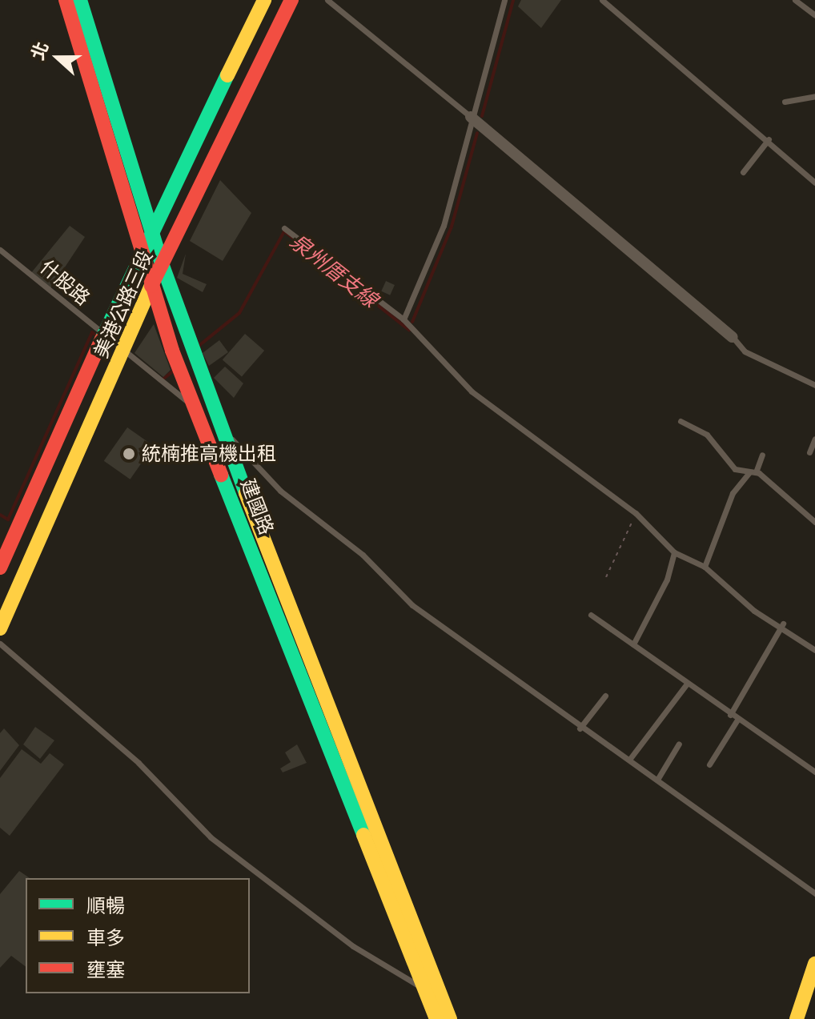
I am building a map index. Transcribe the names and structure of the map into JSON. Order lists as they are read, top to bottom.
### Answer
{
  "streets": {
    "main road": ["美港公路三段", "建國路"],
    "lane": ["什股路"]
  },
  "crossings": [
    ["什股路", "美港公路三段"],
    ["什股路", "建國路"],
    ["美港公路三段", "建國路"]
  ],
  "water": ["泉州厝支線"],
  "places": ["統楠推高機出租"],
  "legend": ["順暢", "車多", "壅塞"],
  "north": "left"
}
